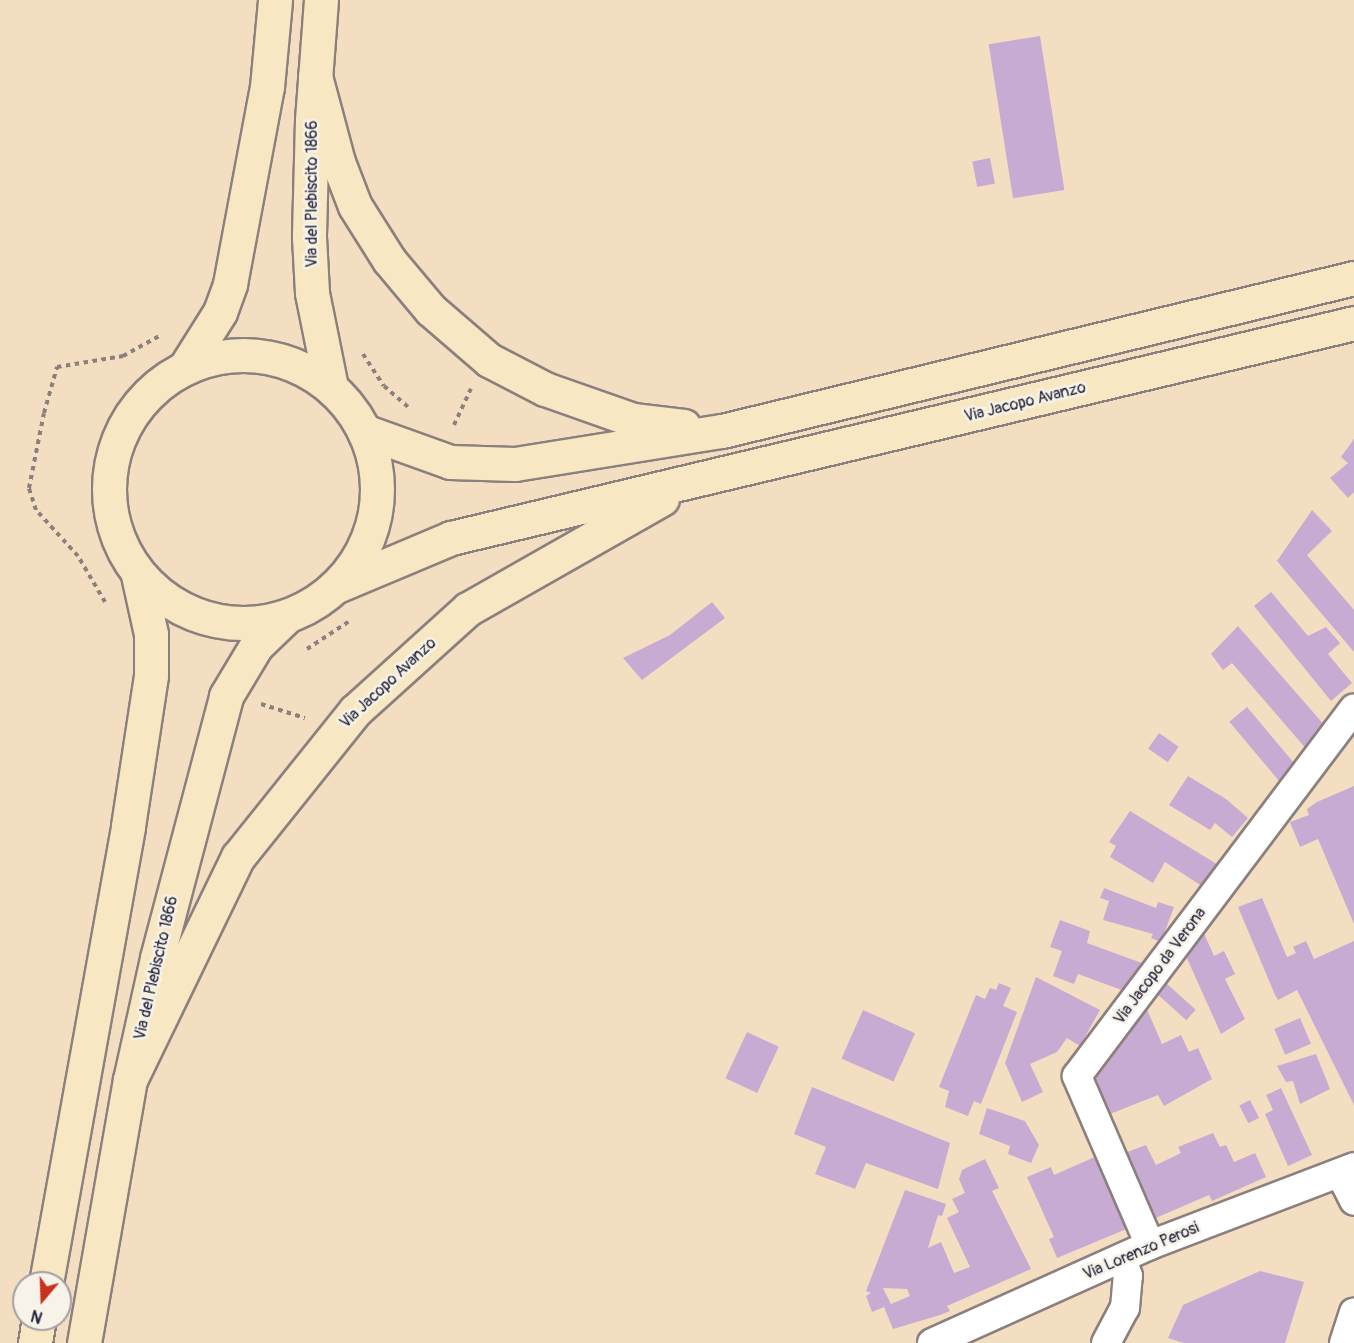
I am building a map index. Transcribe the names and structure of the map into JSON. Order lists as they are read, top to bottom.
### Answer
{
  "streets": {
    "main road": ["Via del Plebiscito 1866", "Via Jacopo Avanzo"],
    "street": ["Via Jacopo da Verona", "Via Lorenzo Perosi"]
  },
  "crossings": [
    ["Via del Plebiscito 1866", "Via Jacopo Avanzo"],
    ["Via Jacopo da Verona", "Via Lorenzo Perosi"]
  ],
  "north": "bottom"
}
